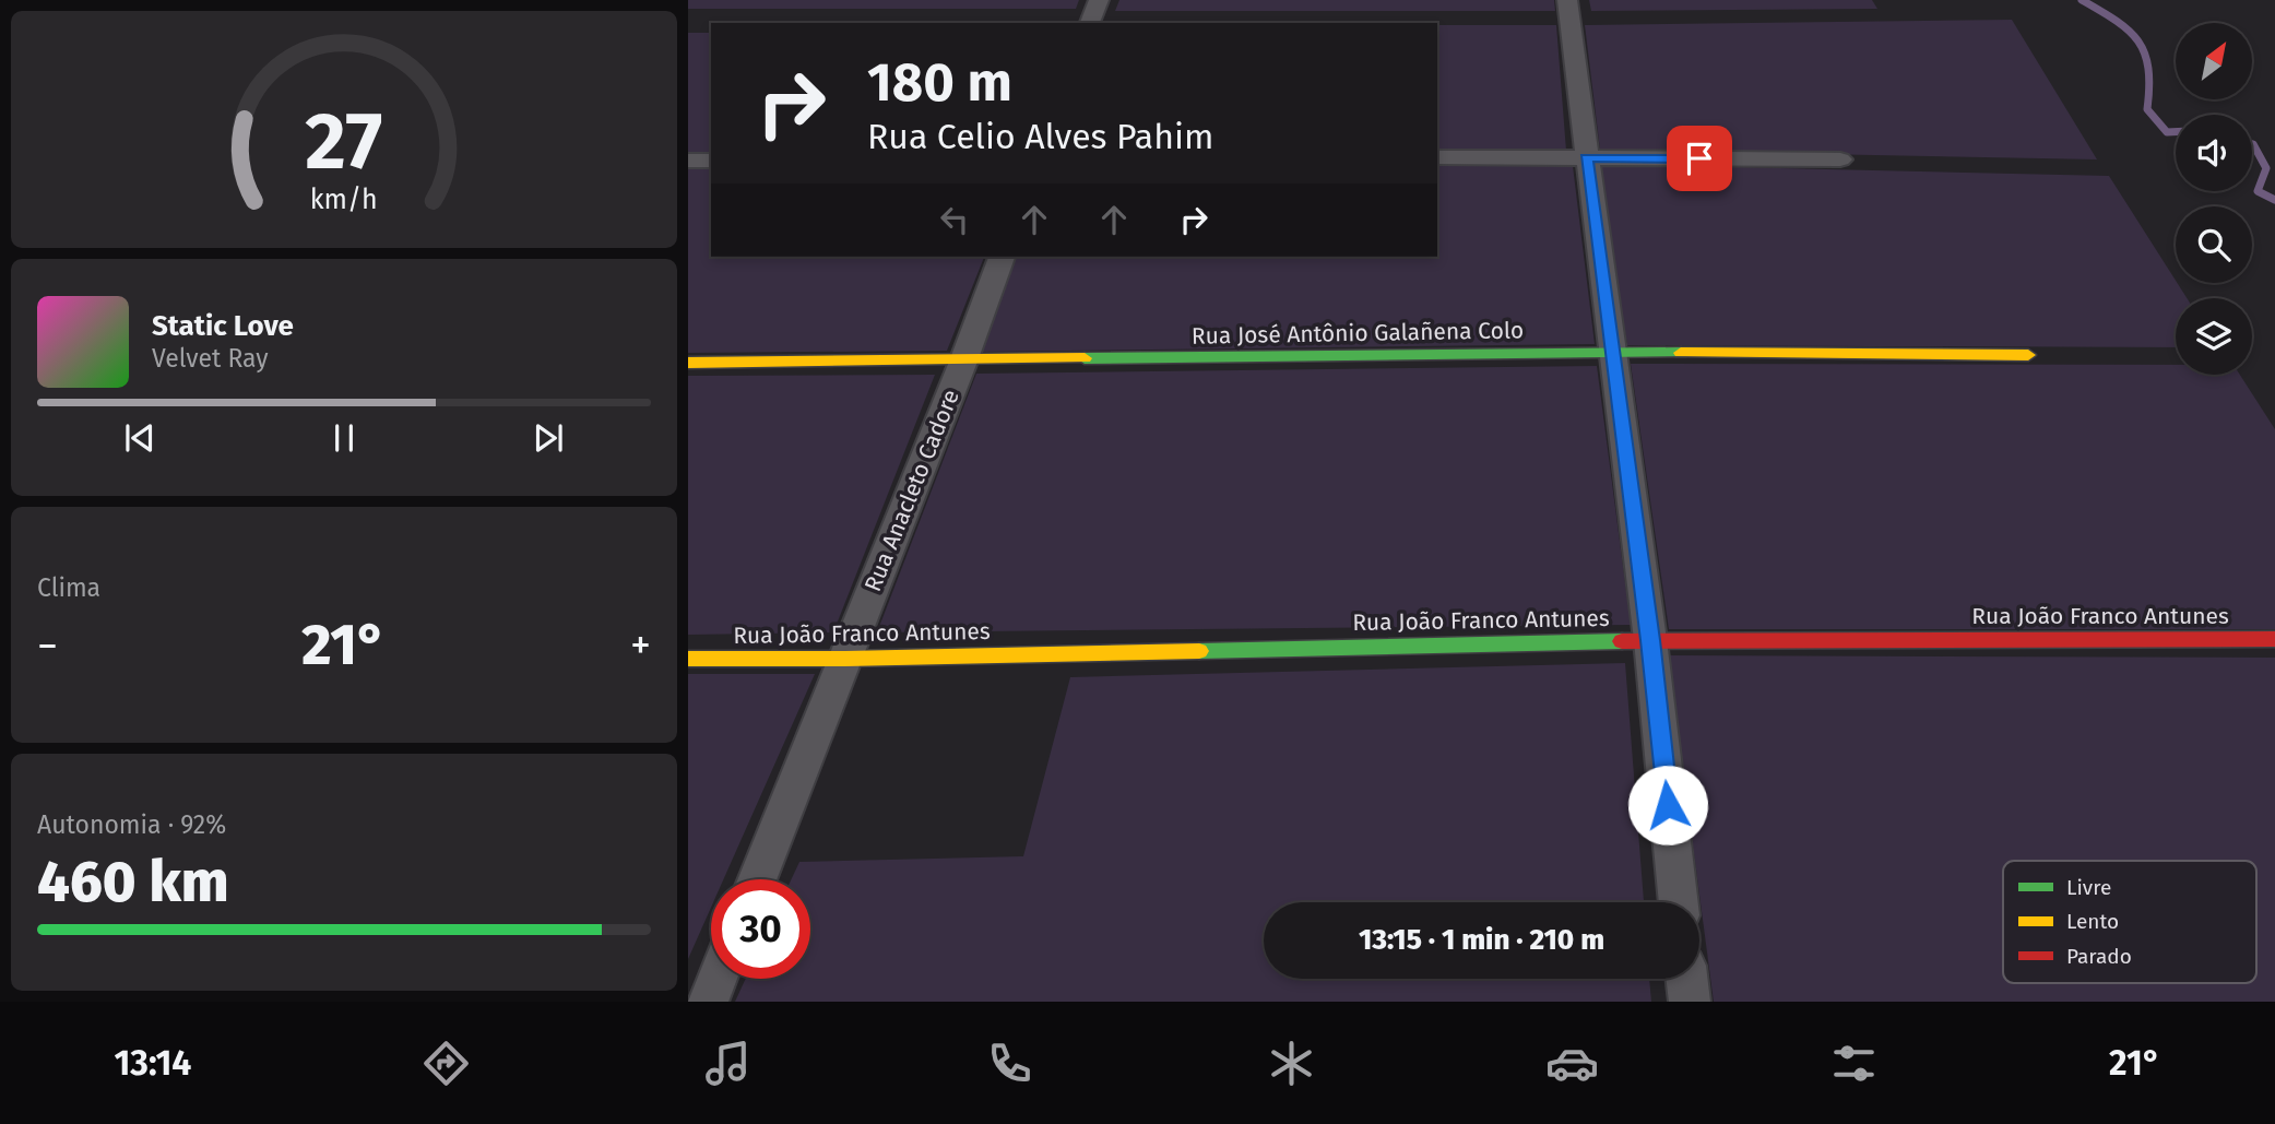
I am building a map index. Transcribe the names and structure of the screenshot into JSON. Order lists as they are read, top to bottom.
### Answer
{
  "streets": {
    "street": ["Rua José Antônio Galañena Colo", "Rua Anacleto Cadore", "Rua João Franco Antunes"]
  },
  "crossings": [
    ["Rua José Antônio Galañena Colo", "Rua Anacleto Cadore"],
    ["Rua Anacleto Cadore", "Rua João Franco Antunes"]
  ],
  "legend": ["Livre", "Lento", "Parado"],
  "north": "top right",
  "page": {
    "turn": ["180 m", "Rua Celio Alves Pahim"],
    "song": ["Static Love", "Velvet Ray"],
    "tile": [
      "Clima",
      ["Autonomia · 92%", "460 km"]
    ],
    "heat": ["−", "21°", "+"],
    "limit": "30",
    "trip": "13:15 · 1 min · 210 m",
    "tabs": ["13:14", "21°"],
    "gauge": ["27", "km/h"]
  }
}
